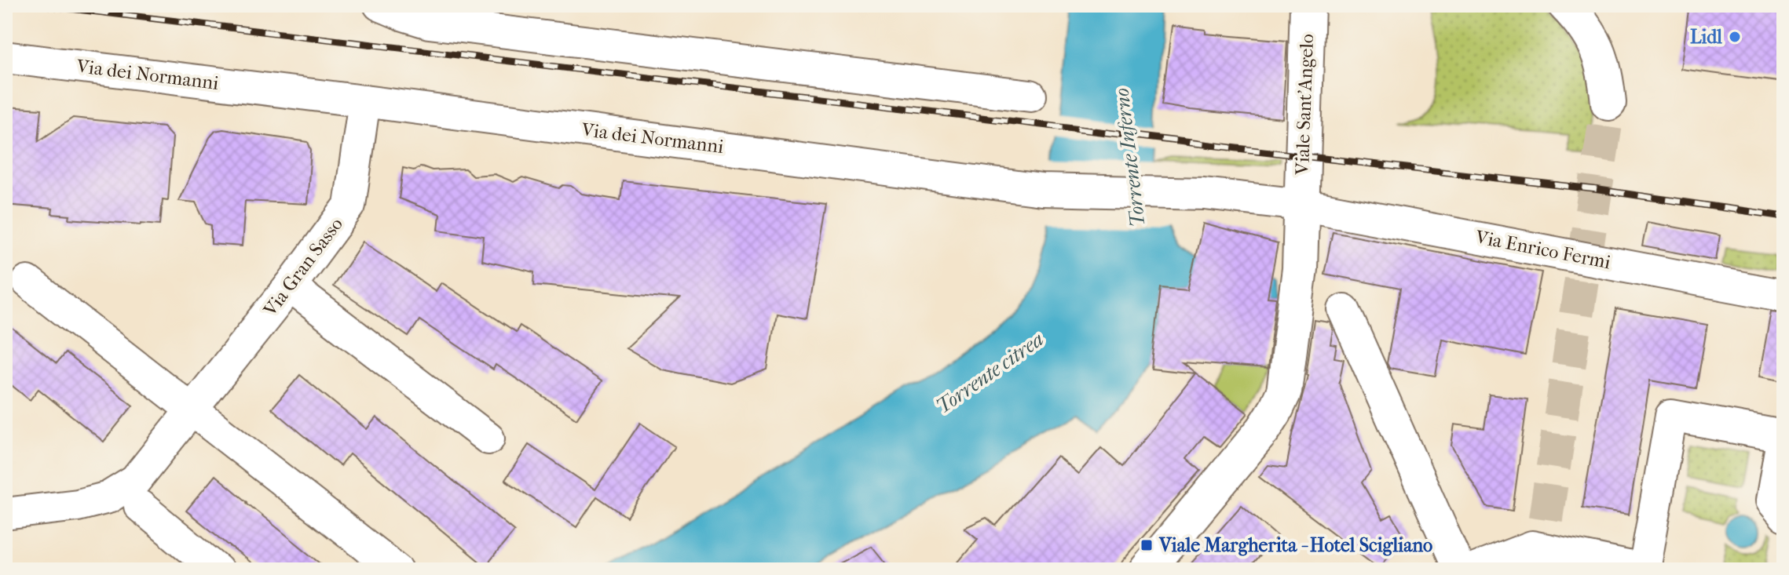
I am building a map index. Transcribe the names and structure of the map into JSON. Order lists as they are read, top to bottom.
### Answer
{
  "streets": {
    "main road": ["Viale Sant'Angelo"],
    "street": ["Via dei Normanni", "Via Enrico Fermi", "Via Gran Sasso"]
  },
  "crossings": [
    ["Via dei Normanni", "Viale Sant'Angelo"],
    ["Via dei Normanni", "Via Enrico Fermi"],
    ["Via dei Normanni", "Via Gran Sasso"],
    ["Viale Sant'Angelo", "Via Enrico Fermi"]
  ],
  "water": ["Torrente Inferno", "Torrente citrea"],
  "places": {
    "other": ["Lidl"],
    "transit": ["Viale Margherita - Hotel Scigliano"]
  }
}
